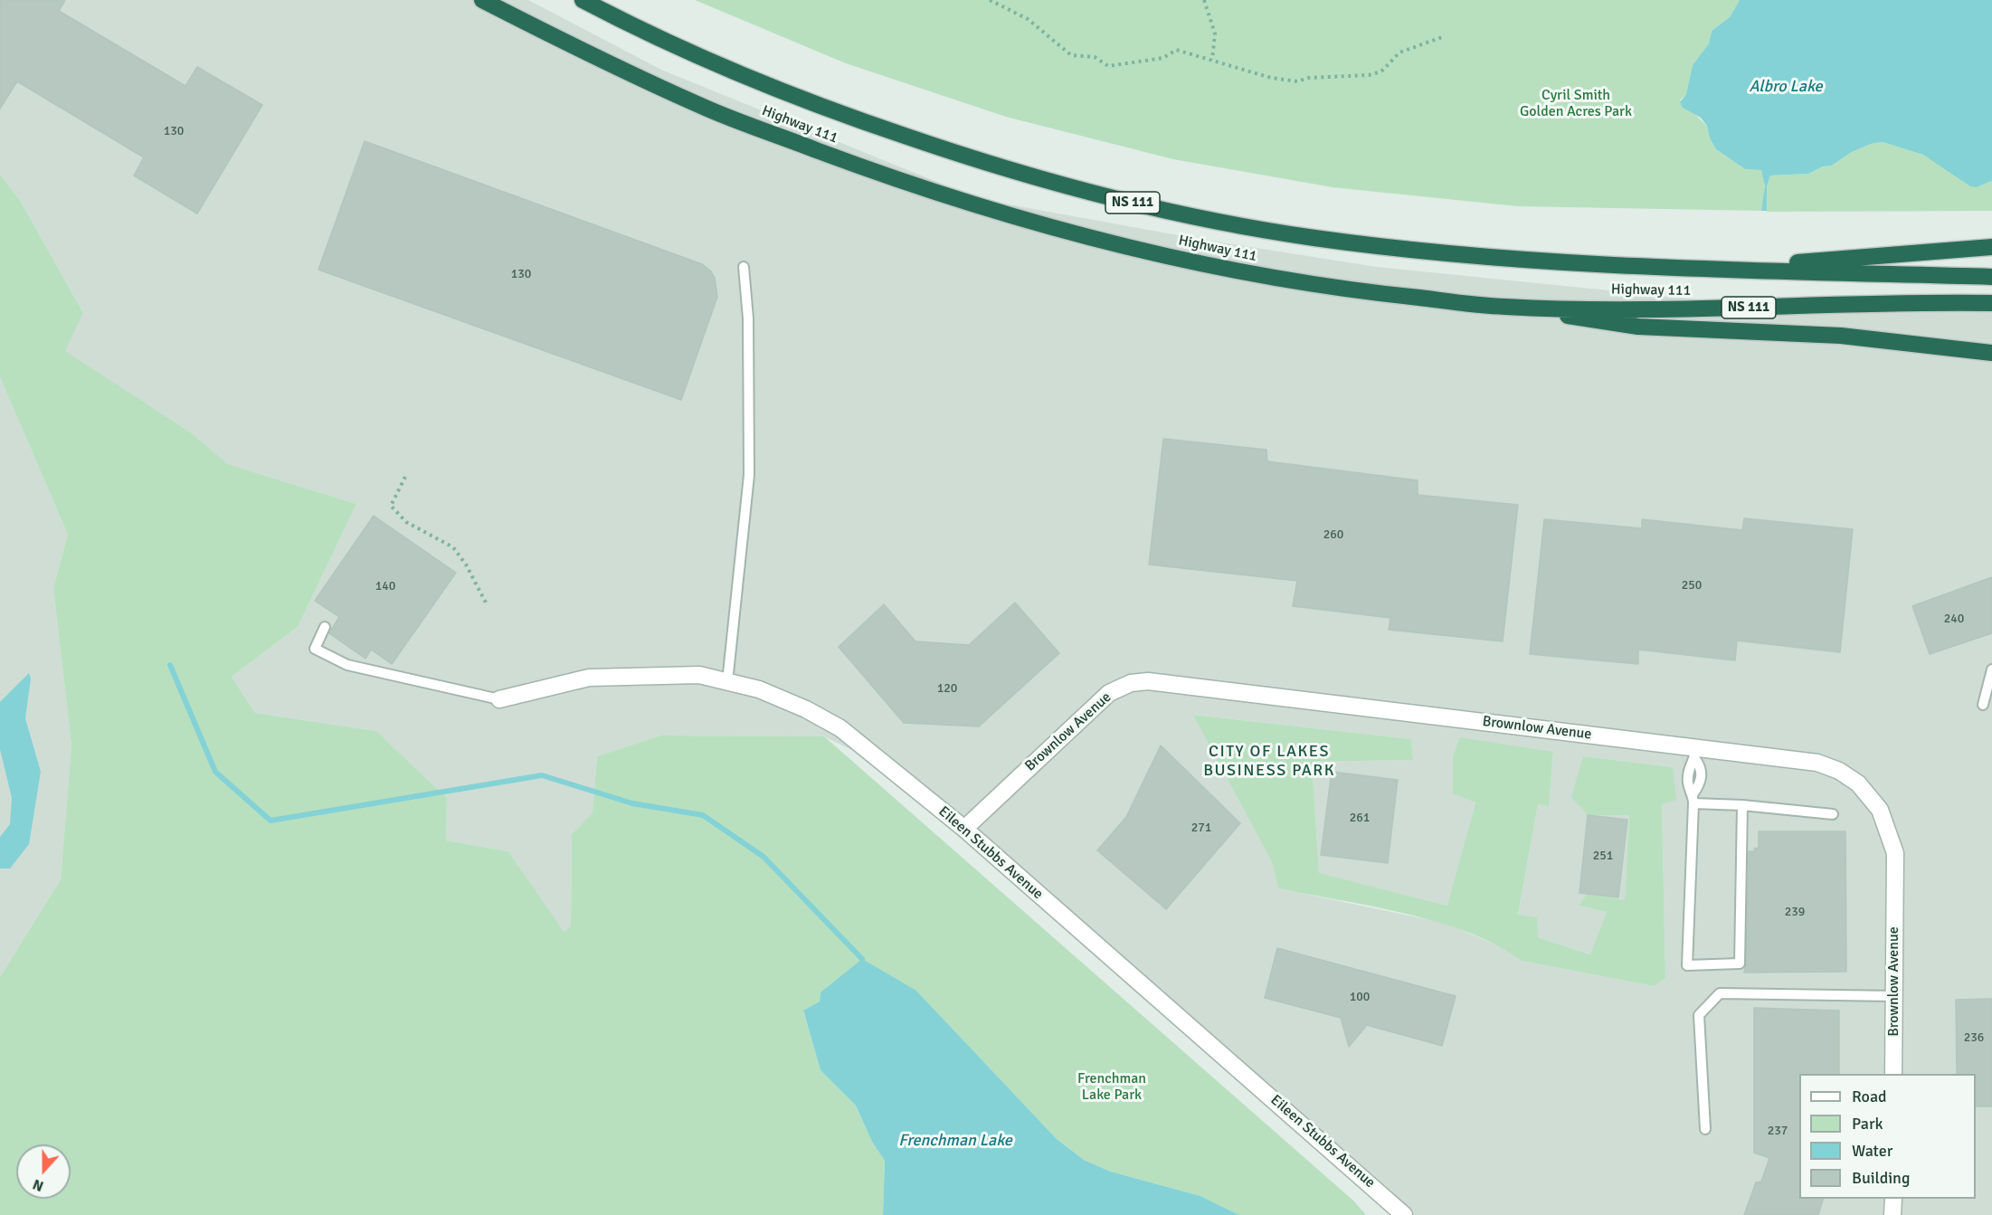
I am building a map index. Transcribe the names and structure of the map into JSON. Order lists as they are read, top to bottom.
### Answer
{
  "streets": {
    "highway": ["Highway 111", "NS 111"],
    "street": ["Brownlow Avenue", "Eileen Stubbs Avenue"]
  },
  "crossings": [
    ["Brownlow Avenue", "Eileen Stubbs Avenue"]
  ],
  "districts": ["CITY OF LAKES BUSINESS PARK"],
  "water": ["Albro Lake", "Frenchman Lake"],
  "parks": ["Cyril Smith Golden Acres Park", "Frenchman Lake Park"],
  "house_numbers": [
    "130",
    "130",
    "260",
    "250",
    "140",
    "240",
    "120",
    "261",
    "271",
    "251",
    "239",
    "100",
    "236",
    "237"
  ],
  "legend": [
    "Road",
    "Park",
    "Water",
    "Building"
  ],
  "north": "bottom"
}
